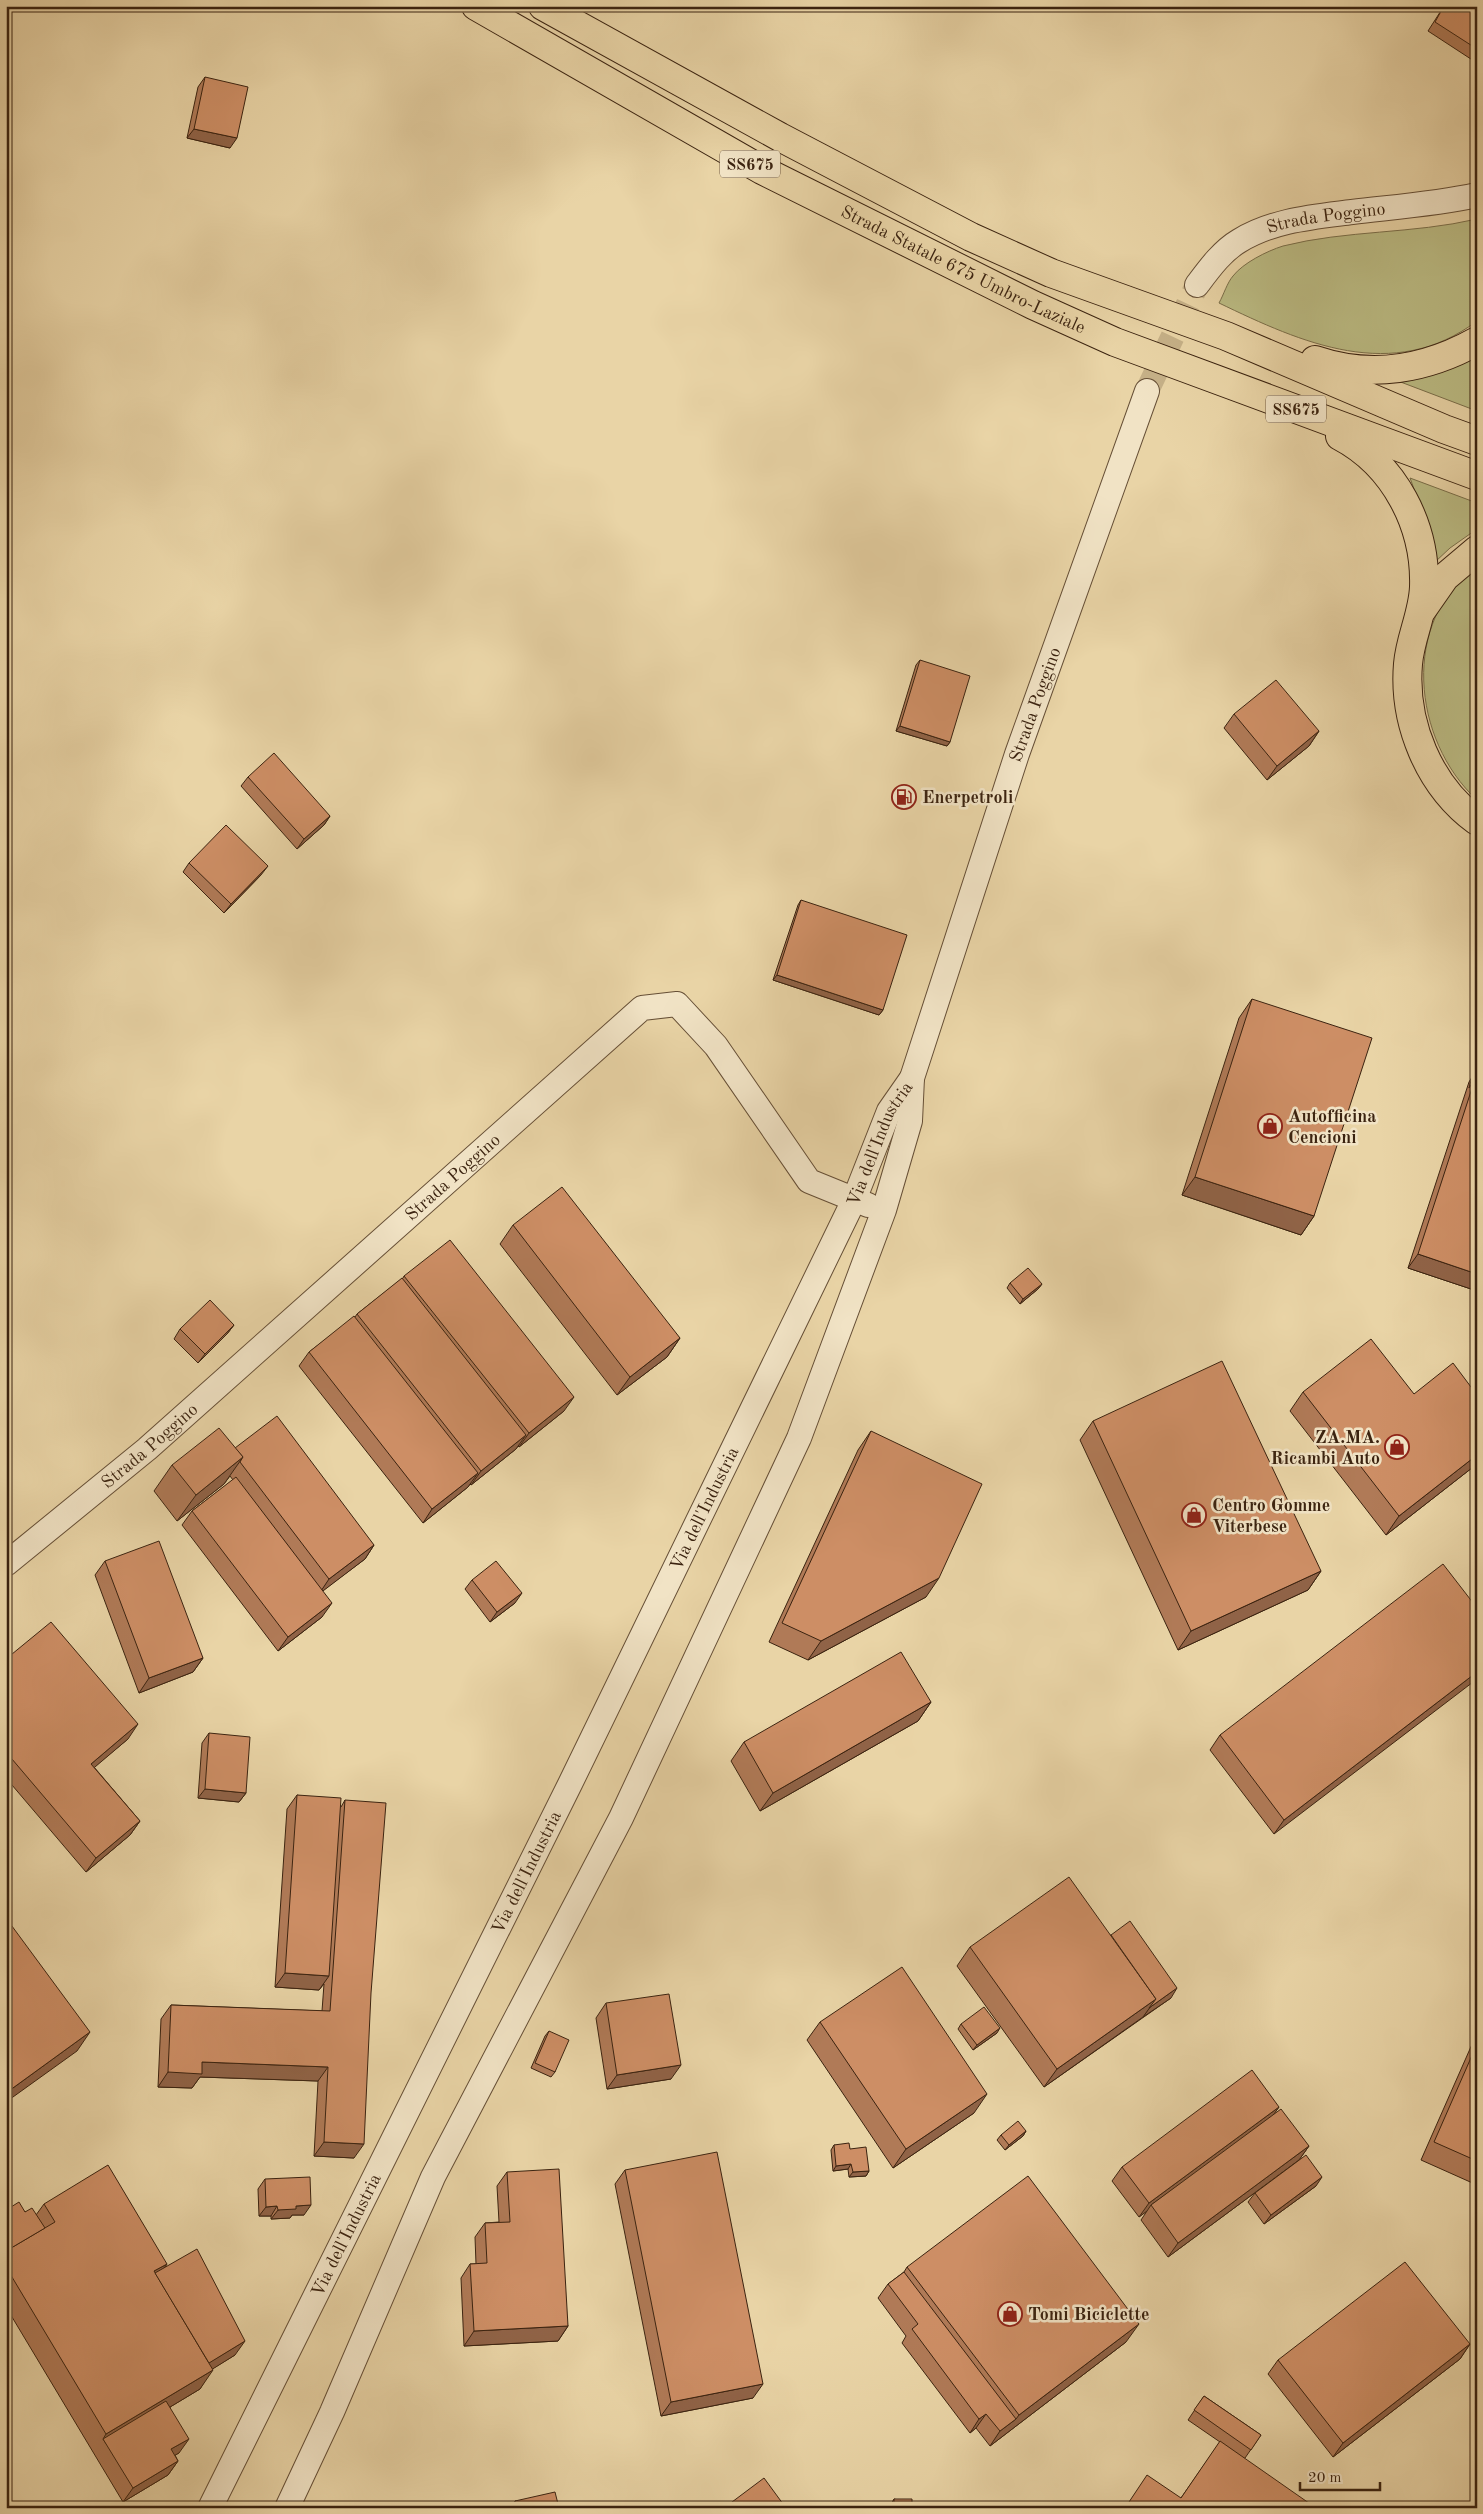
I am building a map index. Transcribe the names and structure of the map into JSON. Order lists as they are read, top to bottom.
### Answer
{
  "streets": {
    "highway": ["SS675", "Strada Statale 675 Umbro-Laziale"],
    "street": ["Strada Poggino", "Via dell'Industria"]
  },
  "crossings": [
    ["Strada Poggino", "Via dell'Industria"]
  ],
  "places": {
    "fuel station": ["Enerpetroli"],
    "shop": [
      "Autofficina Cencioni",
      "ZA.MA. Ricambi Auto",
      "Centro Gomme Viterbese",
      "Tomi Biciclette"
    ]
  },
  "scale_bar": "20 m"
}
